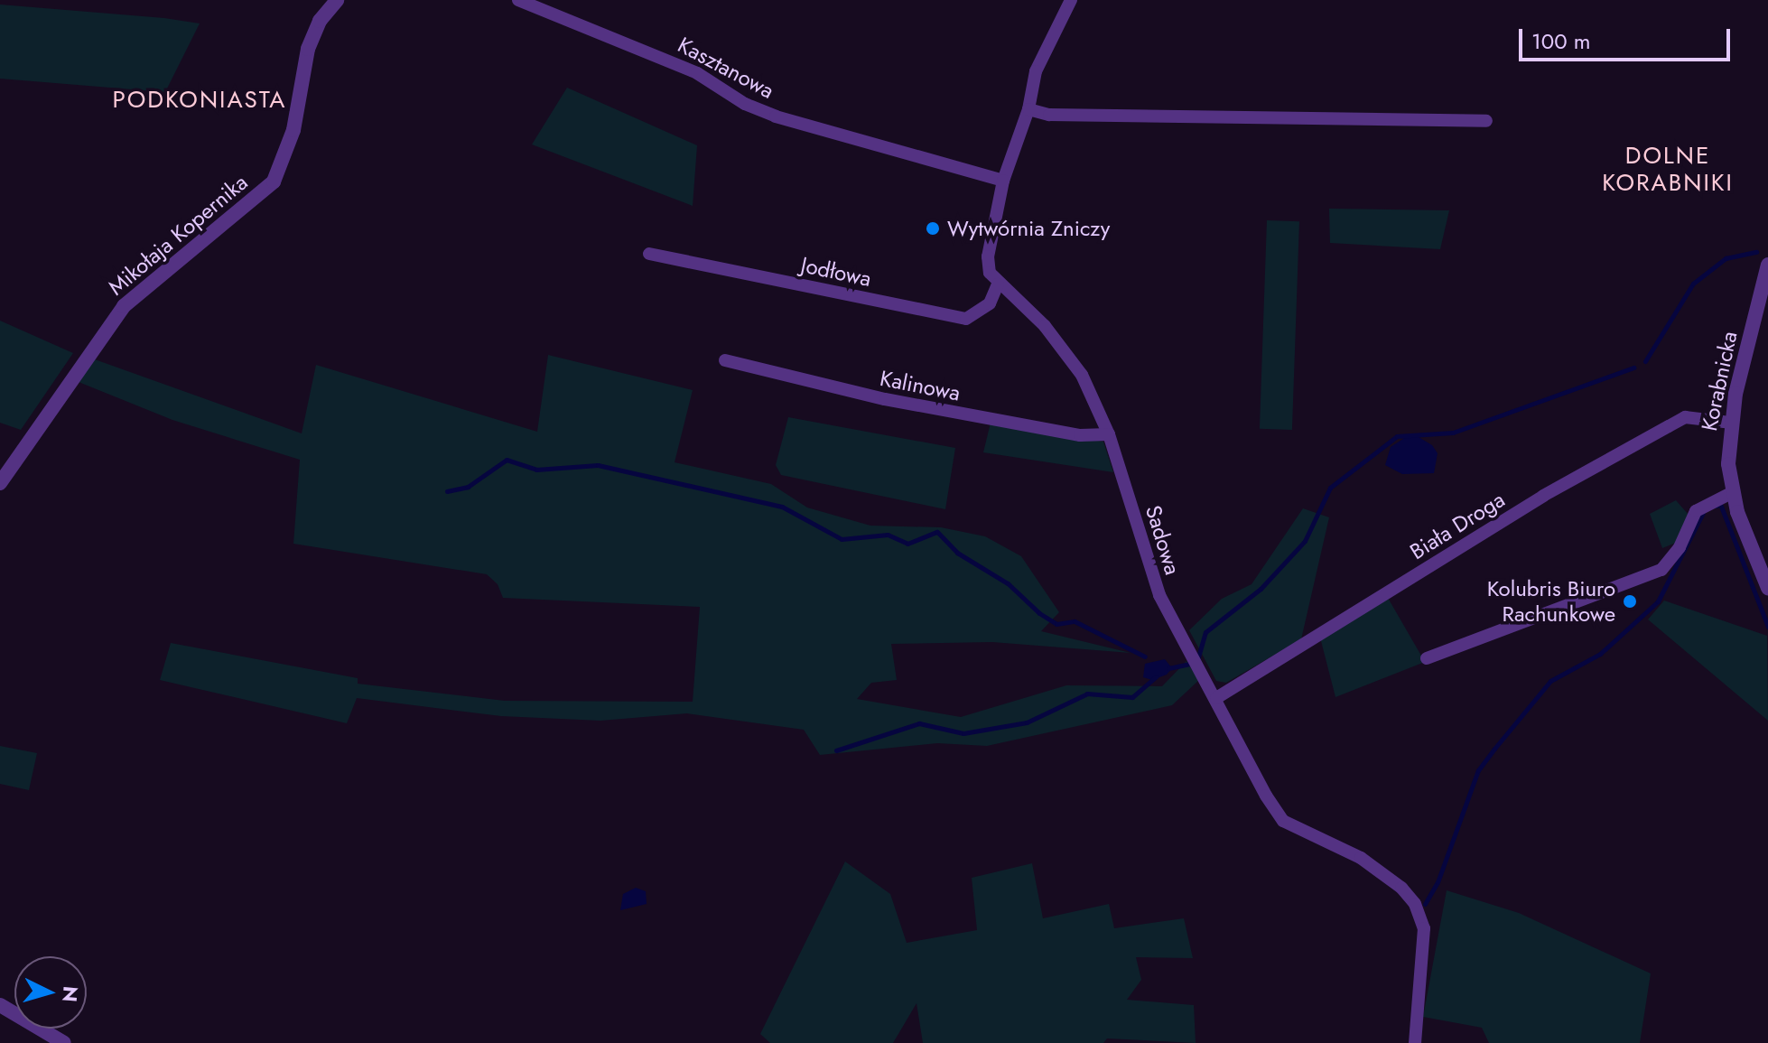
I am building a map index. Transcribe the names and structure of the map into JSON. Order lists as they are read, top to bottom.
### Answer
{
  "streets": {
    "street": [
      "Kasztanowa",
      "Mikołaja Kopernika",
      "Jodłowa",
      "Korabnicka",
      "Kalinowa",
      "Biała Droga",
      "Sadowa"
    ]
  },
  "crossings": [
    ["Jodłowa", "Sadowa"],
    ["Korabnicka", "Biała Droga"],
    ["Kalinowa", "Sadowa"],
    ["Biała Droga", "Sadowa"]
  ],
  "districts": ["PODKONIASTA", "DOLNE KORABNIKI"],
  "places": ["Wytwórnia Zniczy", "Kolubris Biuro Rachunkowe"],
  "scale_bar": "100 m",
  "north": "right"
}
